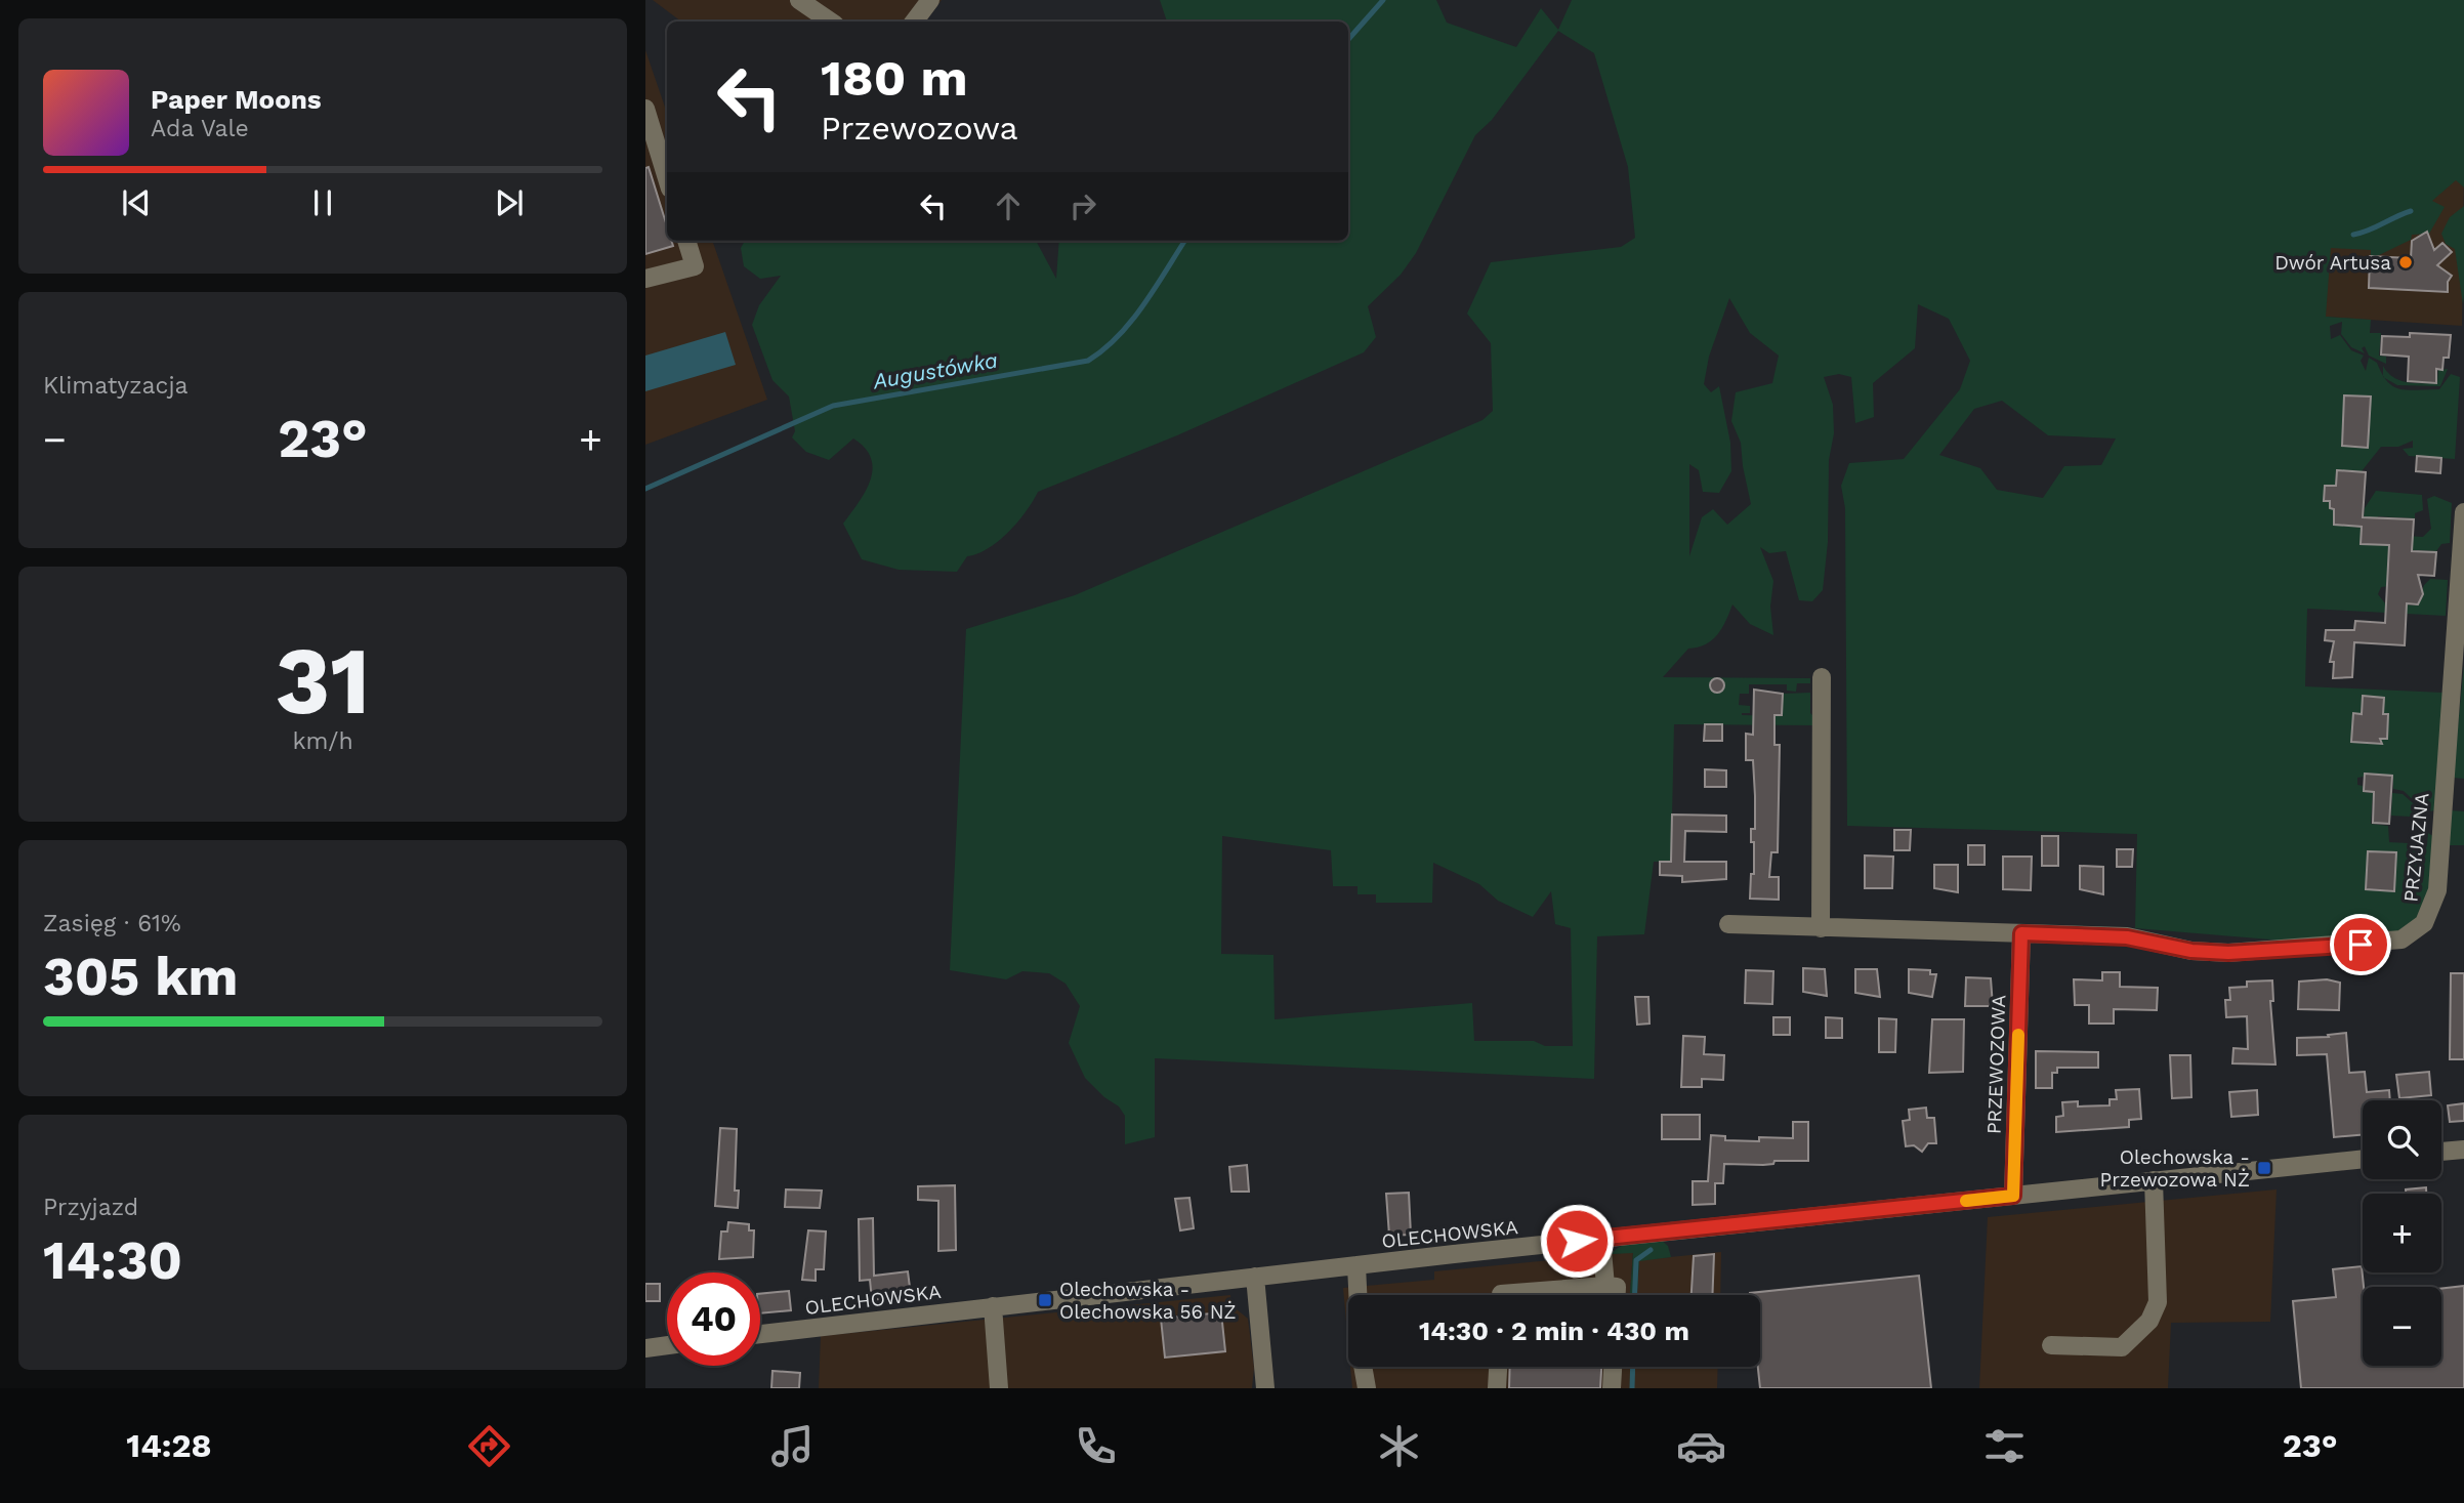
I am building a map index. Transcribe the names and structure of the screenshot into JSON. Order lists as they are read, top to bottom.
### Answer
{
  "streets": {
    "street": ["PRZYJAZNA", "PRZEWOZOWA", "OLECHOWSKA"]
  },
  "crossings": [
    ["PRZYJAZNA", "PRZEWOZOWA"],
    ["PRZEWOZOWA", "OLECHOWSKA"]
  ],
  "water": ["Augustówka"],
  "places": {
    "other": ["Dwór Artusa"],
    "transit": ["Olechowska - Przewozowa NŻ", "Olechowska - Olechowska 56 NŻ"]
  },
  "page": {
    "turn": ["180 m", "Przewozowa"],
    "song": ["Paper Moons", "Ada Vale"],
    "tile": [
      "Klimatyzacja",
      ["31", "km/h"],
      ["Zasięg · 61%", "305 km"],
      ["Przyjazd", "14:30"]
    ],
    "heat": ["−", "23°", "+"],
    "map_buttons": ["+", "−"],
    "limit": "40",
    "trip": "14:30 · 2 min · 430 m",
    "tabs": ["14:28", "23°"]
  }
}
